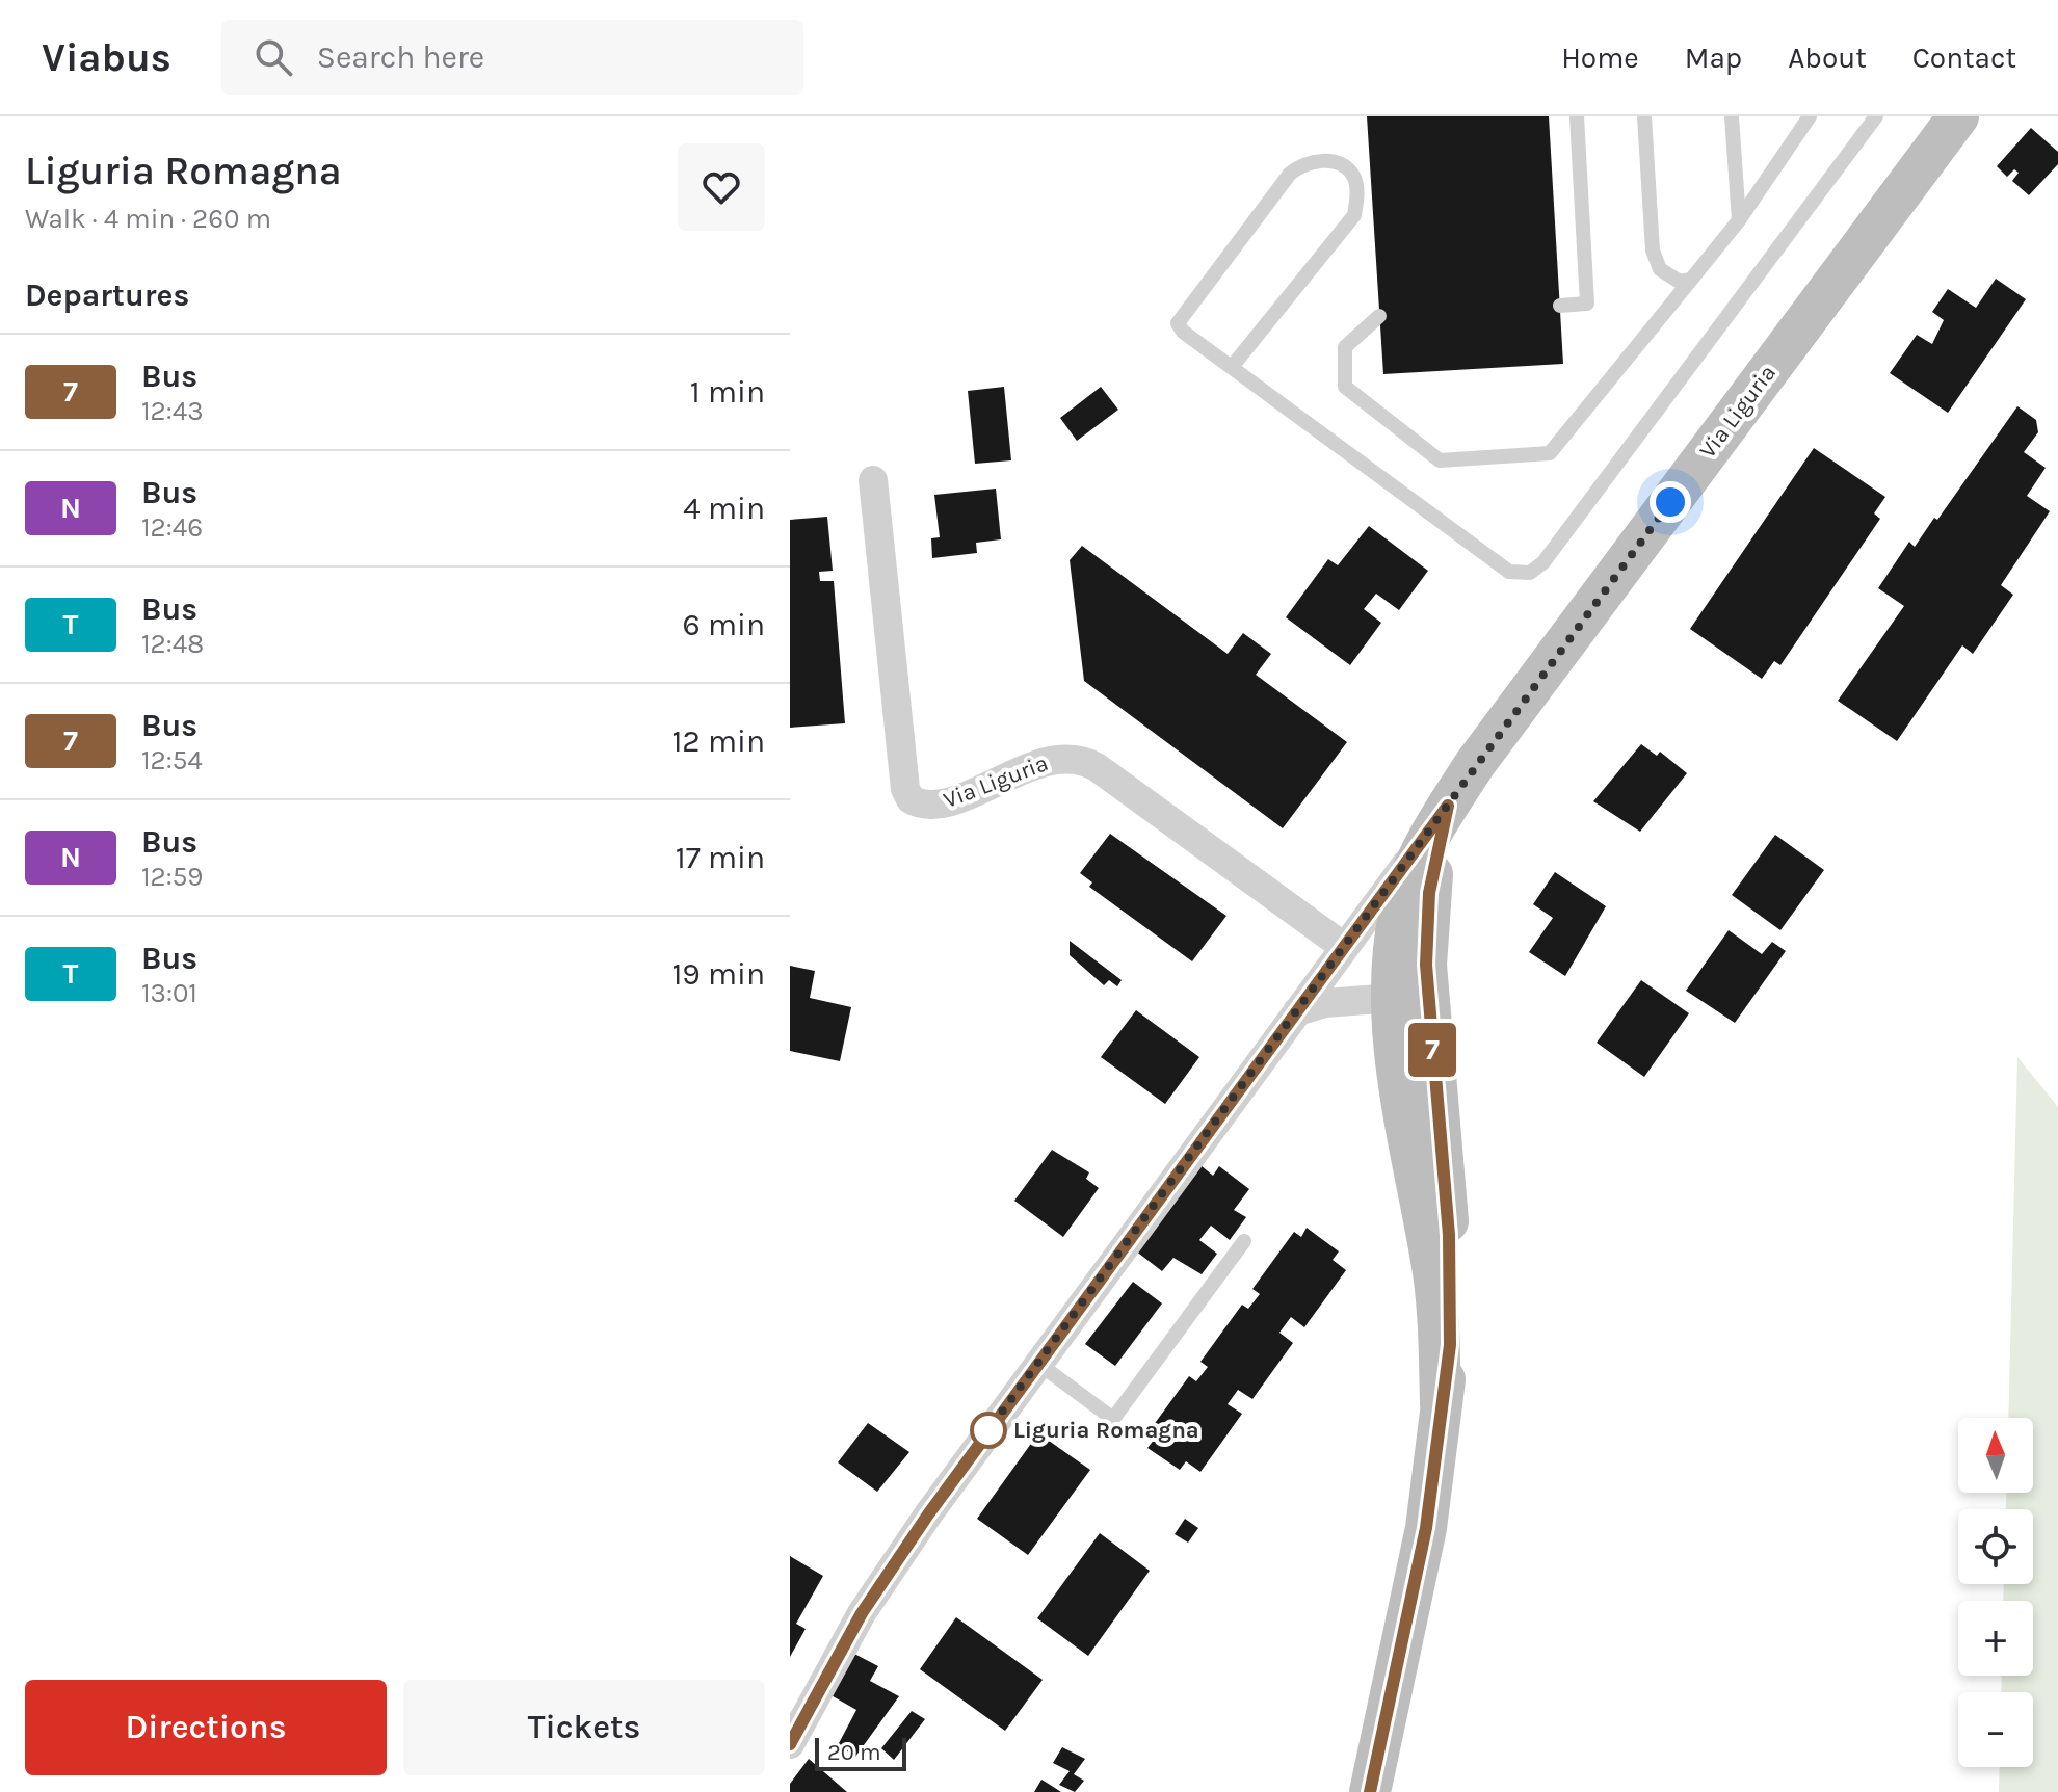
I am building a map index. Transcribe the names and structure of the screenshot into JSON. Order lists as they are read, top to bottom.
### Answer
{
  "streets": {
    "main road": ["Via Liguria"]
  },
  "places": ["Liguria Romagna"],
  "lines": ["bus line 7"],
  "scale_bar": "20 m",
  "north": "top",
  "page": {
    "header": "Viabus",
    "search": "Search here",
    "nav": [
      "Home",
      "Map",
      "About",
      "Contact"
    ],
    "heading": [
      ["Liguria Romagna", "Walk · 4 min · 260 m"],
      "Departures"
    ],
    "on_map": "7",
    "list": [
      {
        "mark": "7",
        "name": "Bus",
        "note": "12:43",
        "value": "1 min"
      },
      {
        "mark": "N",
        "name": "Bus",
        "note": "12:46",
        "value": "4 min"
      },
      {
        "mark": "T",
        "name": "Bus",
        "note": "12:48",
        "value": "6 min"
      },
      {
        "mark": "7",
        "name": "Bus",
        "note": "12:54",
        "value": "12 min"
      },
      {
        "mark": "N",
        "name": "Bus",
        "note": "12:59",
        "value": "17 min"
      },
      {
        "mark": "T",
        "name": "Bus",
        "note": "13:01",
        "value": "19 min"
      }
    ],
    "map_buttons": ["+", "−"],
    "buttons": ["Directions", "Tickets"],
    "scale": "20 m"
  }
}
